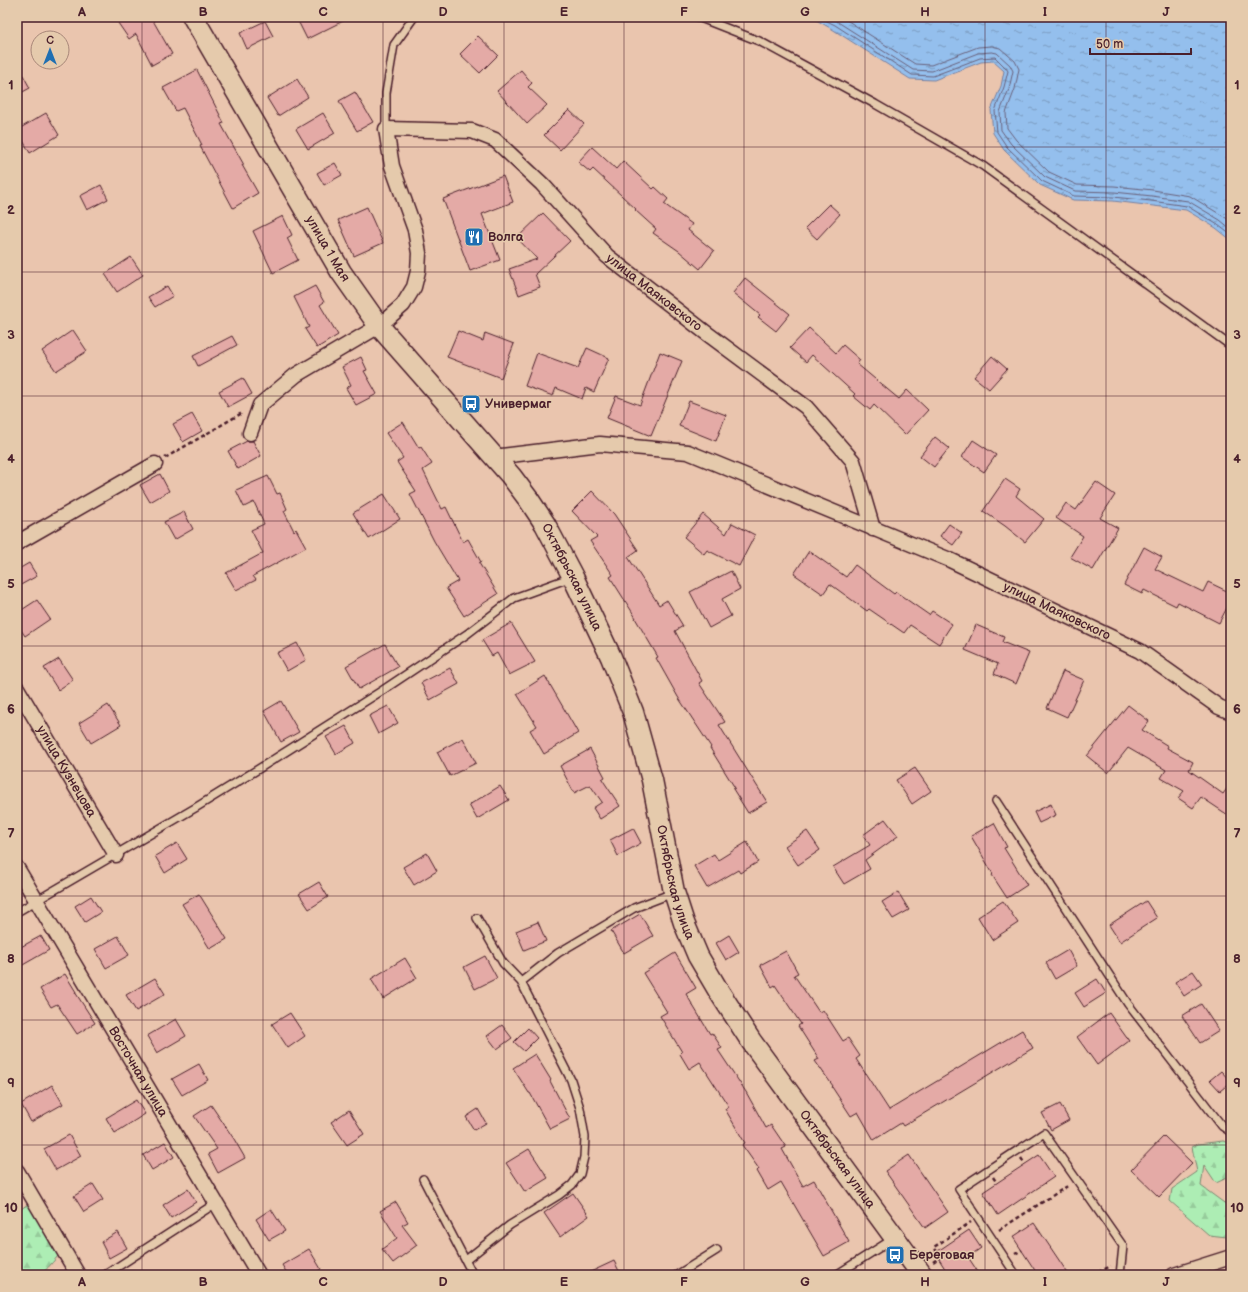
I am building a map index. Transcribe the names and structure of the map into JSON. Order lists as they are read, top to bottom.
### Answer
{
  "streets": {
    "street": [
      "улица 1 Мая",
      "улица Маяковского",
      "Октябрьская улица",
      "улица Кузнецова",
      "Восточная улица"
    ]
  },
  "crossings": [
    ["улица 1 Мая", "улица Маяковского"],
    ["улица 1 Мая", "Октябрьская улица"],
    ["улица Маяковского", "Октябрьская улица"]
  ],
  "places": {
    "restaurant": ["Волга"],
    "bus stop": ["Универмаг", "Береговая"]
  },
  "scale_bar": "50 m",
  "north": "top",
  "grid": {
    "columns": [
      "A",
      "B",
      "C",
      "D",
      "E",
      "F",
      "G",
      "H",
      "I",
      "J"
    ],
    "rows": [
      "1",
      "2",
      "3",
      "4",
      "5",
      "6",
      "7",
      "8",
      "9",
      "10"
    ]
  }
}
